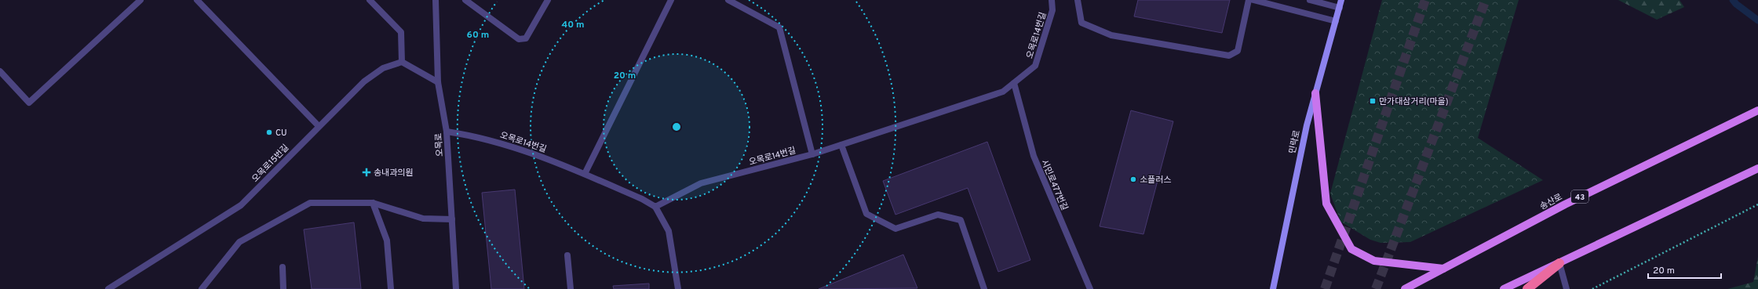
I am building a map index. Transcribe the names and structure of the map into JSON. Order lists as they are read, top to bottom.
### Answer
{
  "streets": {
    "main road": ["민락로", "43", "송산로"],
    "street": [
      "오목로14번길",
      "오목로",
      "오목로15번길",
      "시민로477번길"
    ]
  },
  "crossings": [
    ["오목로14번길", "오목로"],
    ["오목로14번길", "시민로477번길"]
  ],
  "places": {
    "transit": ["만가대삼거리(마을)"],
    "other": ["CU", "소플러스"],
    "health": ["송내과의원"]
  },
  "scale_bar": "20 m",
  "rings": ["40 m", "60 m", "20 m"]
}
